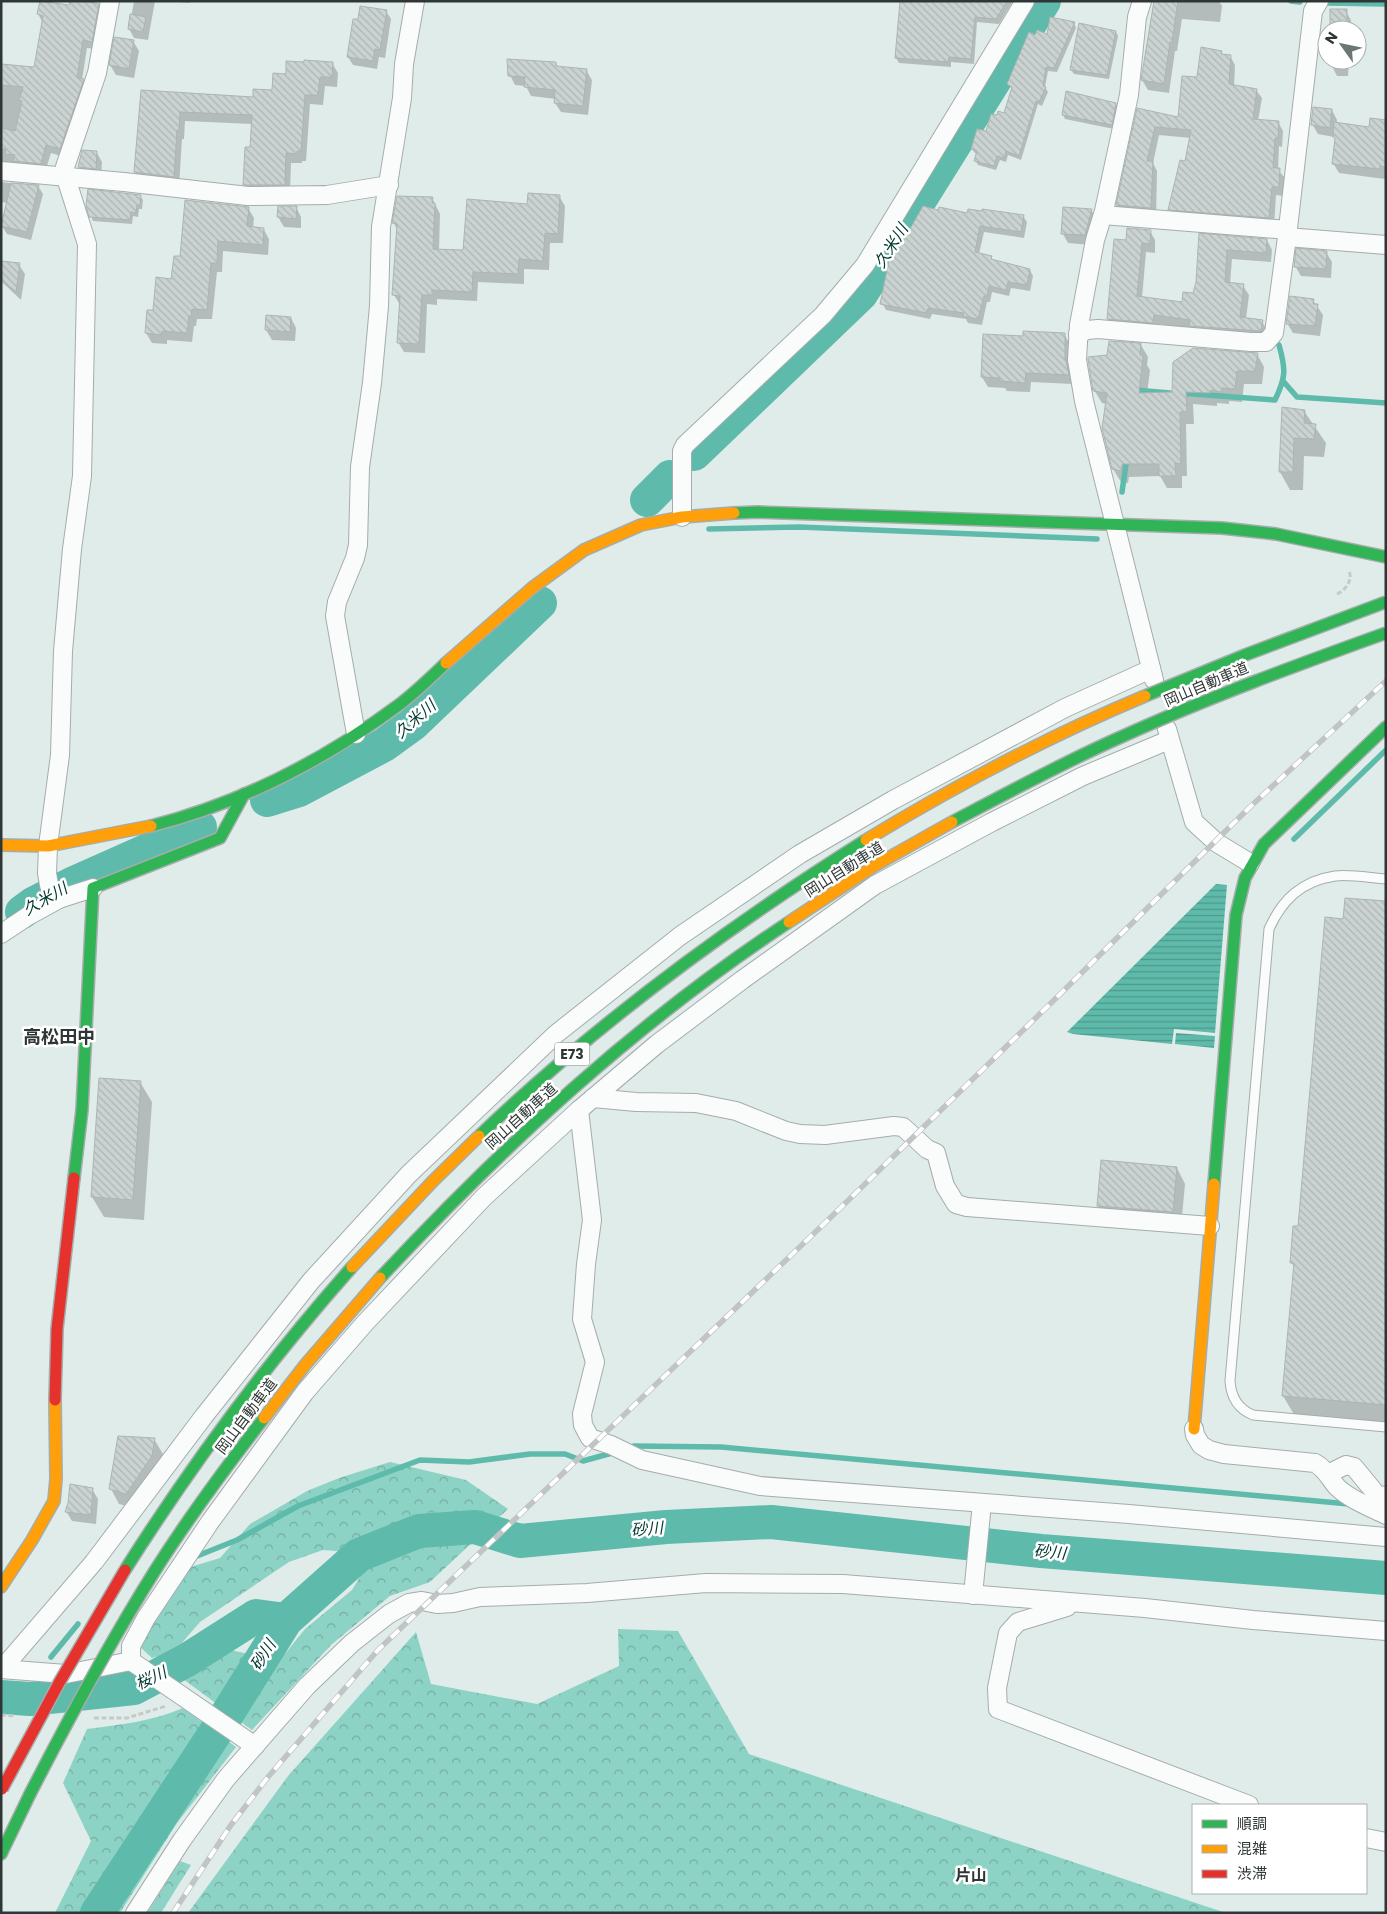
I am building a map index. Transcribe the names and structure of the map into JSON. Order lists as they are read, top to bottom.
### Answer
{
  "streets": {
    "main road": ["岡山自動車道", "E73"]
  },
  "districts": ["高松田中", "片山"],
  "water": ["久米川", "砂川", "桜川"],
  "legend": ["順調", "混雑", "渋滞"],
  "north": "top left"
}
